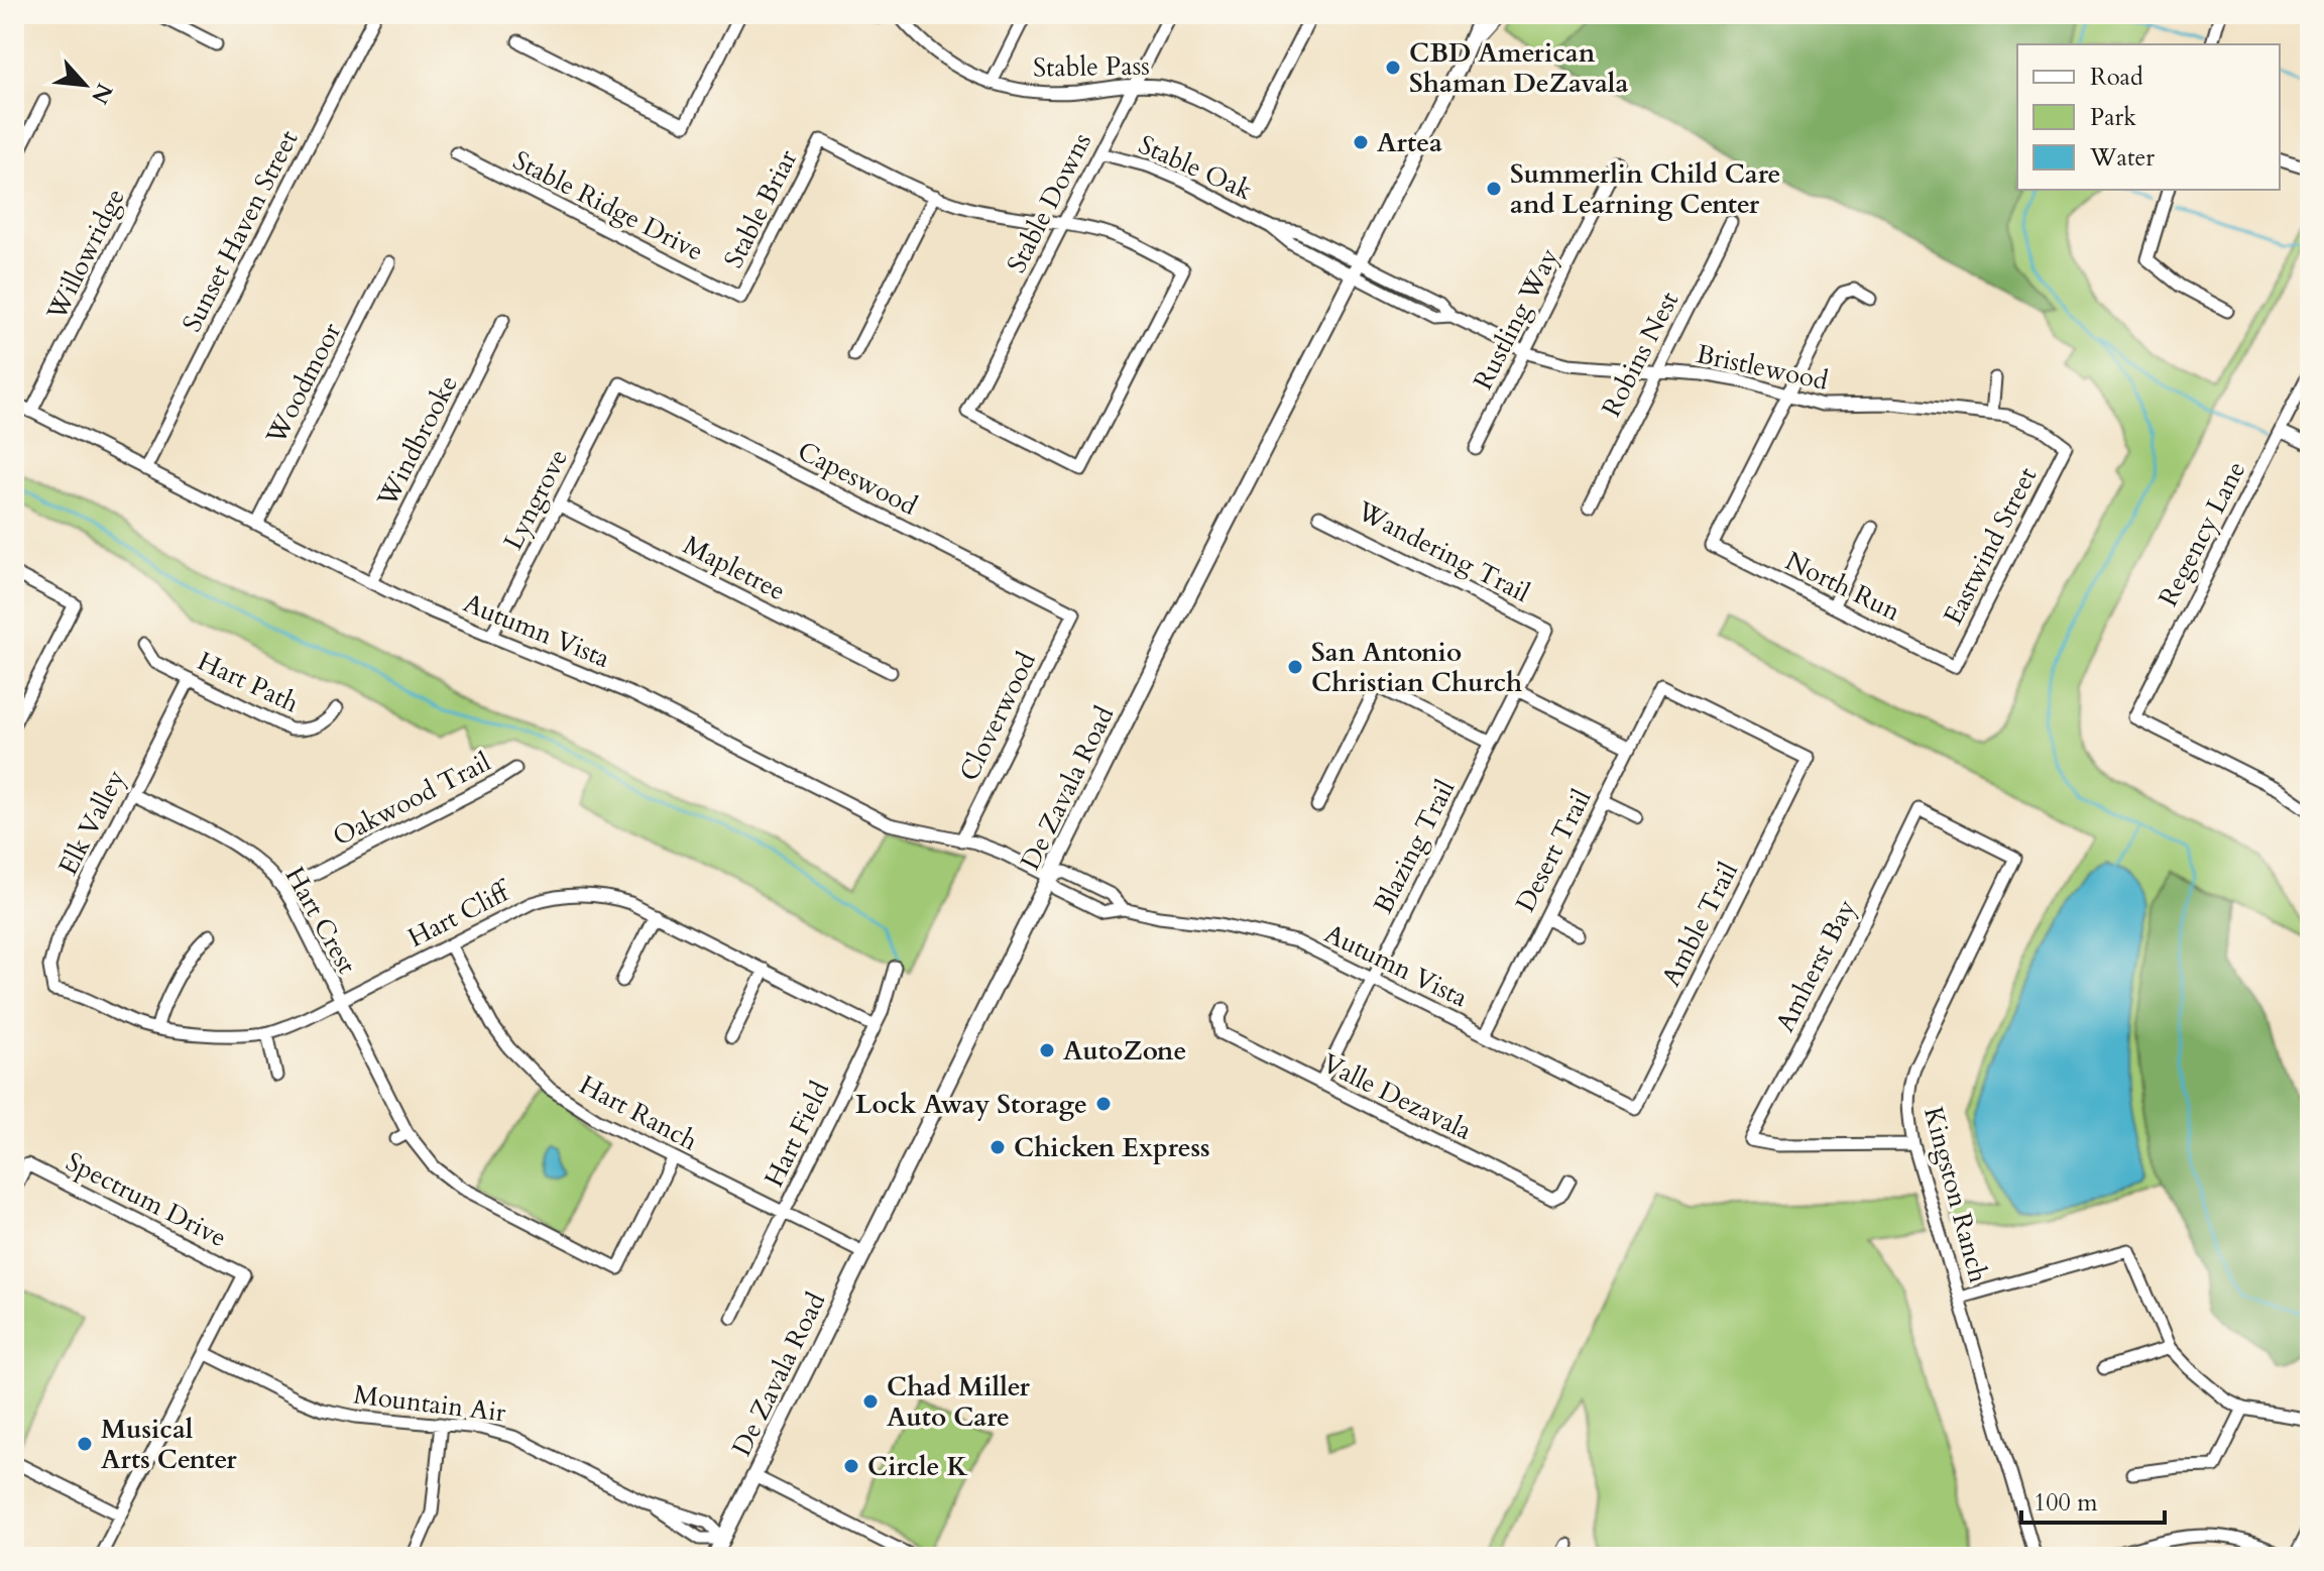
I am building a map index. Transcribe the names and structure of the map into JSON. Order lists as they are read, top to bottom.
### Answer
{
  "streets": {
    "main road": ["De Zavala Road"],
    "street": [
      "Stable Pass",
      "Stable Oak",
      "Stable Downs",
      "Stable Ridge Drive",
      "Stable Briar",
      "Sunset Haven Street",
      "Willowridge",
      "Rustling Way",
      "Robins Nest",
      "Bristlewood",
      "Woodmoor",
      "Windbrooke",
      "Capeswood",
      "Lyngrove",
      "Regency Lane",
      "Eastwind Street",
      "Wandering Trail",
      "Mapletree",
      "North Run",
      "Autumn Vista",
      "Hart Path",
      "Cloverwood",
      "Oakwood Trail",
      "Elk Valley",
      "Blazing Trail",
      "Desert Trail",
      "Hart Cliff",
      "Hart Crest",
      "Amble Trail",
      "Amherst Bay",
      "Valle Dezavala",
      "Hart Ranch",
      "Hart Field",
      "Kingston Ranch",
      "Spectrum Drive",
      "Mountain Air"
    ]
  },
  "crossings": [
    ["Stable Pass", "Stable Downs"],
    ["Stable Oak", "Stable Downs"],
    ["Stable Oak", "Bristlewood"],
    ["Stable Oak", "De Zavala Road"],
    ["Stable Ridge Drive", "Stable Briar"],
    ["Sunset Haven Street", "Autumn Vista"],
    ["Willowridge", "Autumn Vista"],
    ["Rustling Way", "Bristlewood"],
    ["Robins Nest", "Bristlewood"],
    ["Bristlewood", "Eastwind Street"],
    ["Bristlewood", "North Run"],
    ["Bristlewood", "De Zavala Road"],
    ["Woodmoor", "Autumn Vista"],
    ["Windbrooke", "Autumn Vista"],
    ["Capeswood", "Lyngrove"],
    ["Capeswood", "Cloverwood"],
    ["Lyngrove", "Mapletree"],
    ["Lyngrove", "Autumn Vista"],
    ["Eastwind Street", "North Run"],
    ["Wandering Trail", "Blazing Trail"],
    ["Autumn Vista", "Cloverwood"],
    ["Autumn Vista", "De Zavala Road"],
    ["Autumn Vista", "Blazing Trail"],
    ["Autumn Vista", "Desert Trail"],
    ["Autumn Vista", "Amble Trail"],
    ["Hart Path", "Elk Valley"],
    ["De Zavala Road", "Hart Ranch"],
    ["De Zavala Road", "Mountain Air"],
    ["Oakwood Trail", "Hart Crest"],
    ["Elk Valley", "Hart Cliff"],
    ["Elk Valley", "Hart Crest"],
    ["Blazing Trail", "Valle Dezavala"],
    ["Desert Trail", "Amble Trail"],
    ["Hart Cliff", "Hart Crest"],
    ["Hart Cliff", "Hart Ranch"],
    ["Hart Cliff", "Hart Field"],
    ["Hart Crest", "Hart Ranch"],
    ["Amherst Bay", "Kingston Ranch"],
    ["Hart Ranch", "Hart Field"],
    ["Spectrum Drive", "Mountain Air"]
  ],
  "places": [
    "CBD American Shaman DeZavala",
    "Artea",
    "Summerlin Child Care and Learning Center",
    "San Antonio Christian Church",
    "AutoZone",
    "Lock Away Storage",
    "Chicken Express",
    "Chad Miller Auto Care",
    "Musical Arts Center",
    "Circle K"
  ],
  "legend": ["Road", "Park", "Water"],
  "scale_bar": "100 m",
  "north": "bottom right"
}
